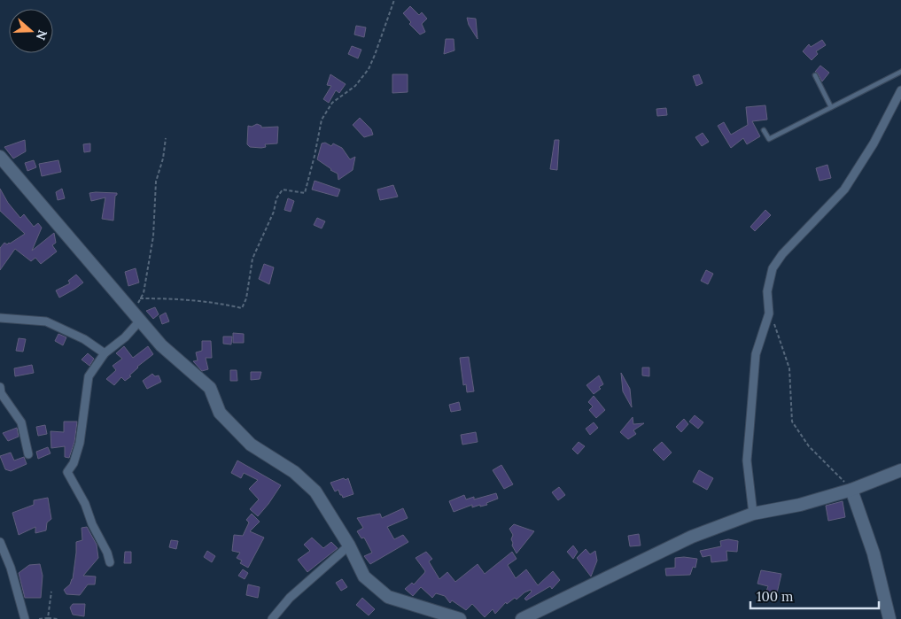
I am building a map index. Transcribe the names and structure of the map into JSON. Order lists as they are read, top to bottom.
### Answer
{
  "scale_bar": "100 m",
  "north": "right"
}
